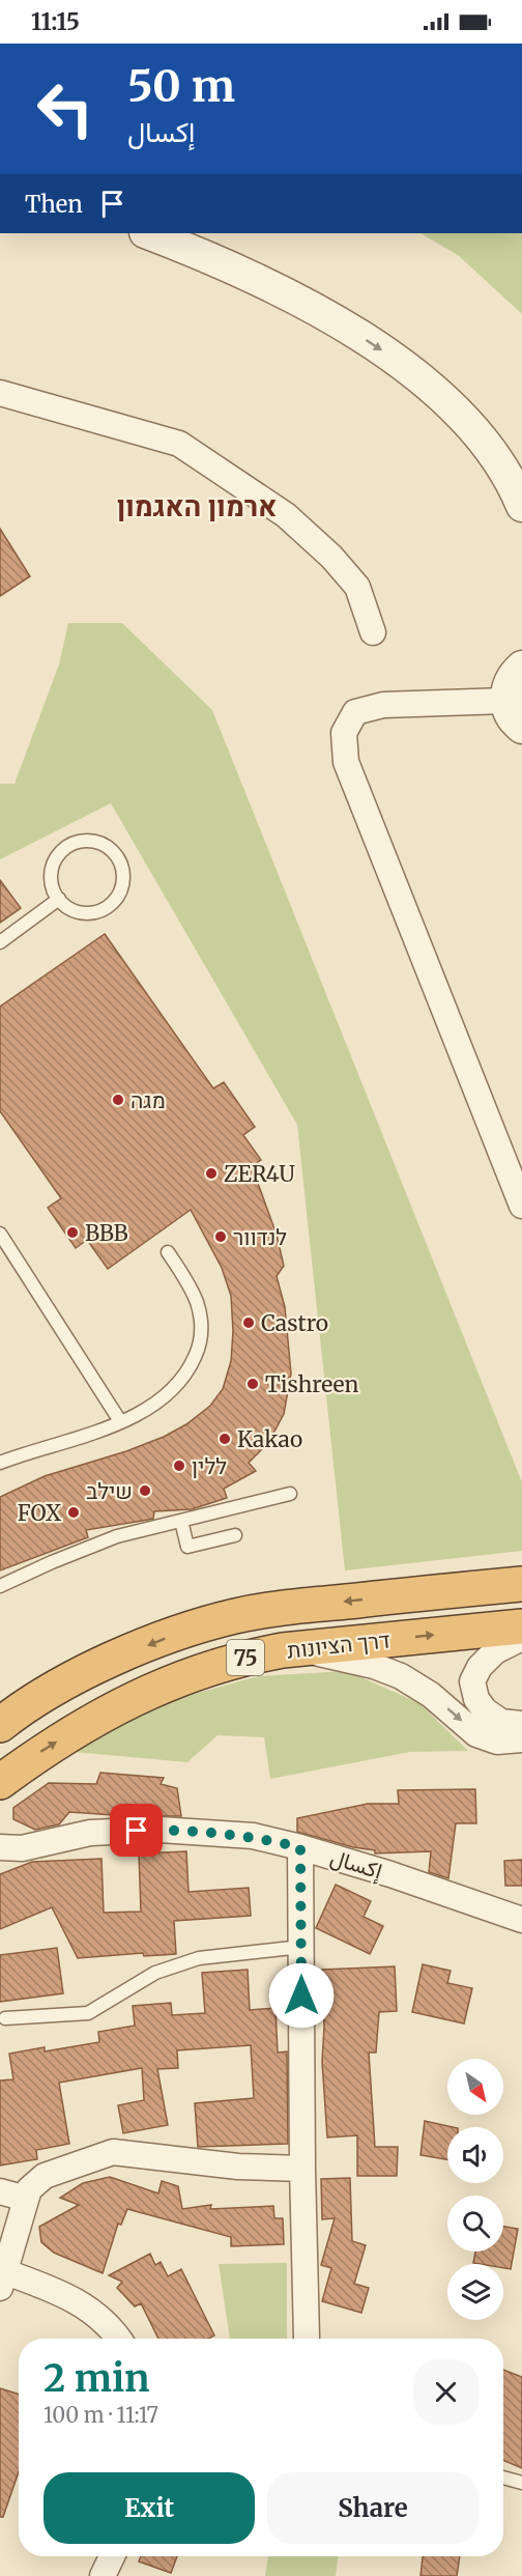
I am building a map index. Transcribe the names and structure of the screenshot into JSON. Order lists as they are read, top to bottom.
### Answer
{
  "streets": {
    "highway": ["דרך הציונות", "75"],
    "street": ["إكسال"]
  },
  "districts": ["ארמון האגמון"],
  "places": [
    "מגה",
    "ZER4U",
    "BBB",
    "לנדוור",
    "Castro",
    "Tishreen",
    "Kakao",
    "ללין",
    "שילב",
    "FOX"
  ],
  "north": "bottom right",
  "page": {
    "status": "11:15",
    "turn": ["50 m", "إكسال"],
    "then": "Then",
    "heading": ["2 min", "100 m · 11:17"],
    "buttons": ["Exit", "Share"]
  }
}
